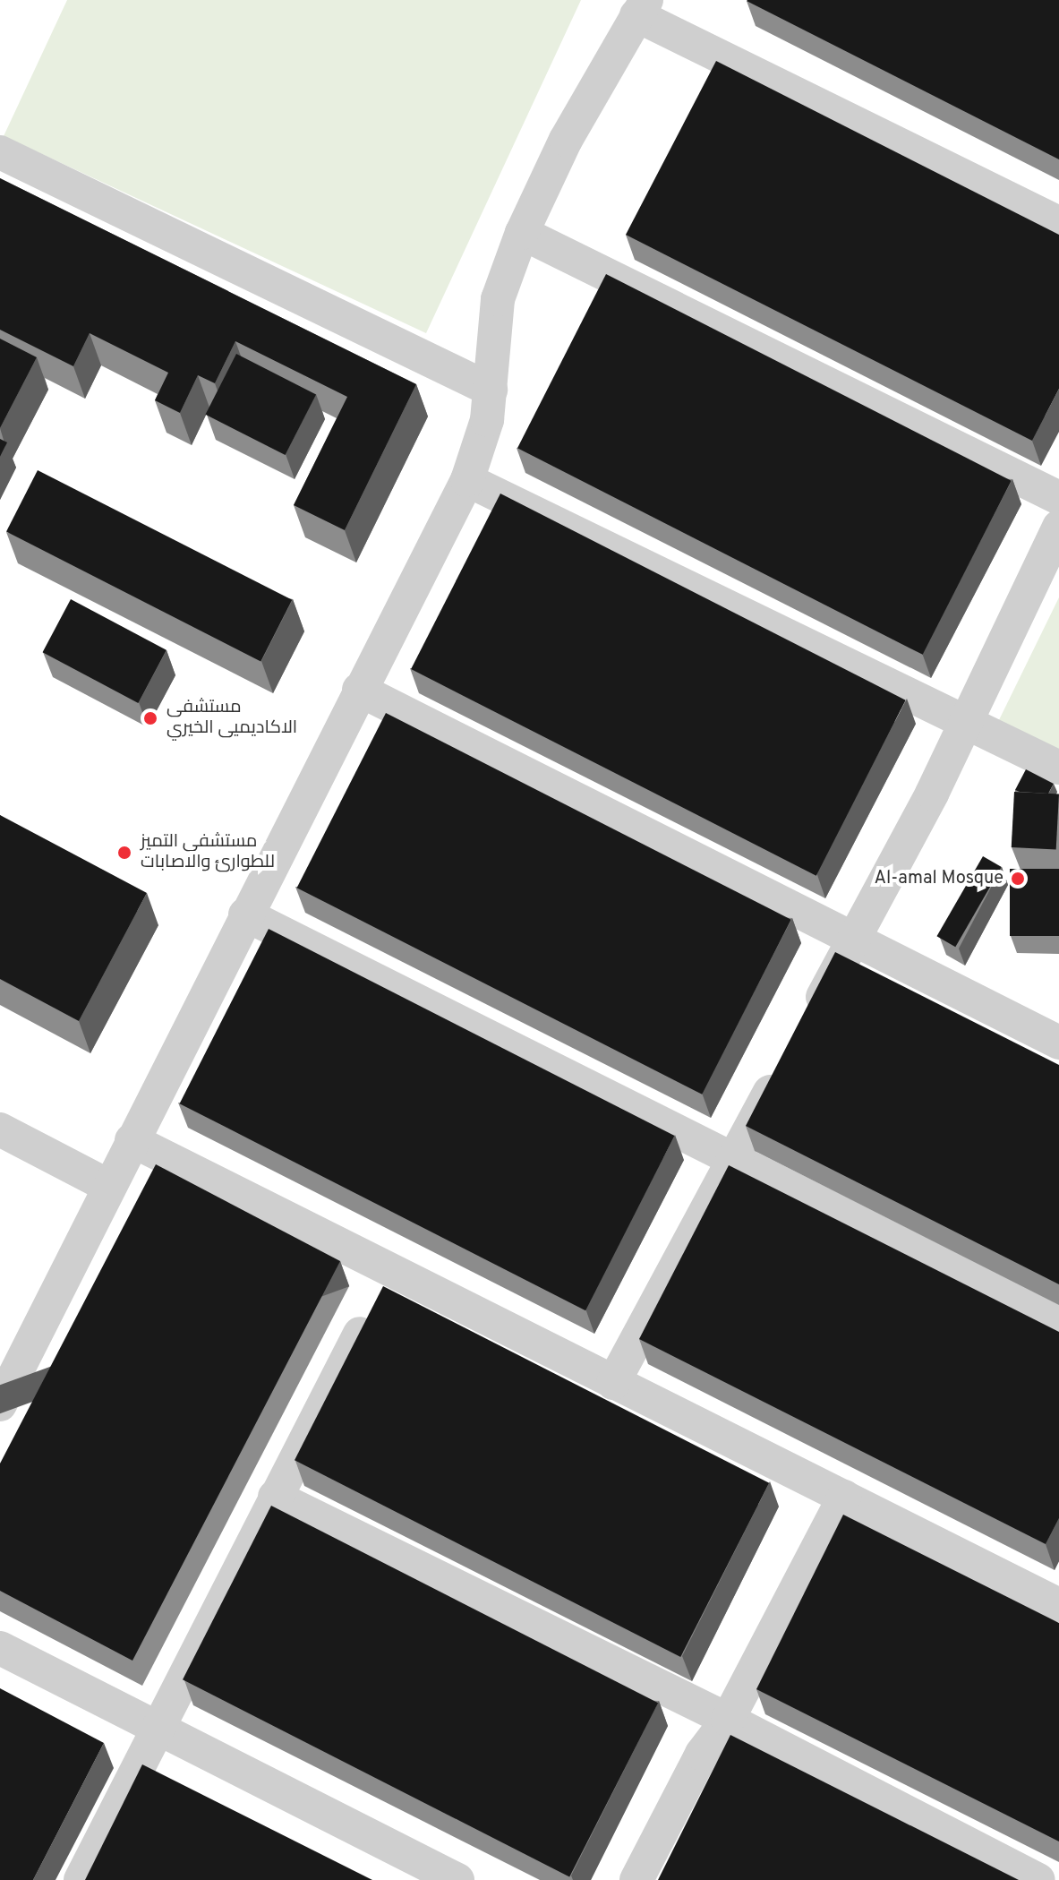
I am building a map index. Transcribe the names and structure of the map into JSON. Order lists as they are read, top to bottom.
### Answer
{
  "places": ["مستشفى الاكاديميى الخيري", "مستشفى التميز للطوارئ والاصابات", "Al-amal Mosque"]
}
